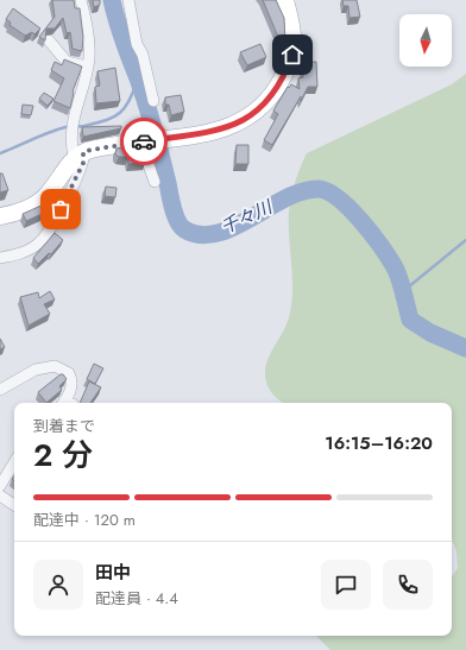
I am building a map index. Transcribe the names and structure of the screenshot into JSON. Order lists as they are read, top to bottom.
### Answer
{
  "water": ["千々川"],
  "north": "bottom",
  "page": {
    "heading": ["2 分", "到着まで", "16:15–16:20"],
    "panel": ["田中", "配達員 · 4.4"],
    "bar": "配達中 · 120 m"
  }
}
